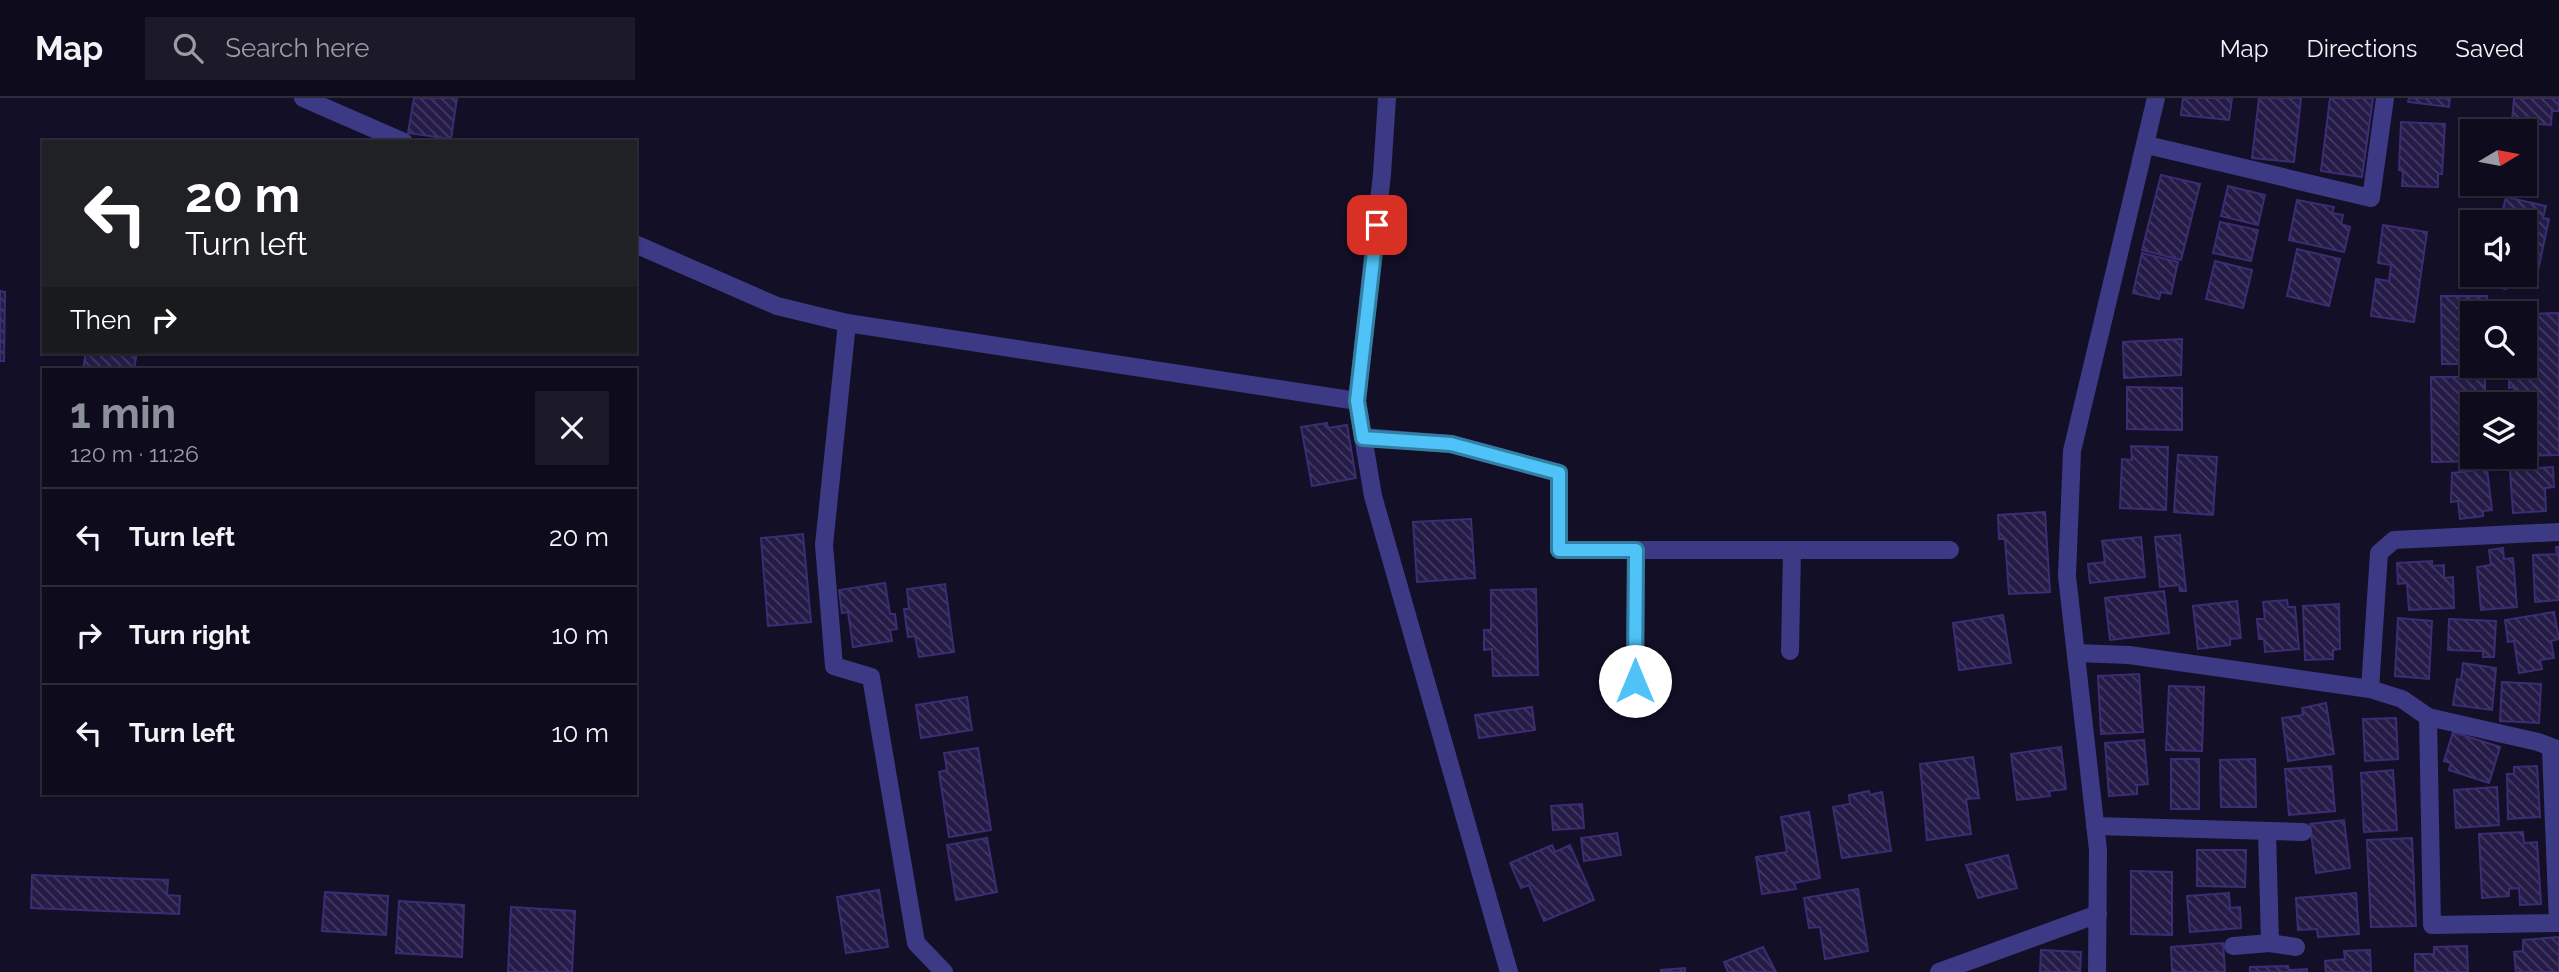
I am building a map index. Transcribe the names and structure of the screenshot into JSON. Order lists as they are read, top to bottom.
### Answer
{
  "north": "right",
  "page": {
    "header": "Map",
    "search": "Search here",
    "nav": ["Map", "Directions", "Saved"],
    "turn": ["20 m", "Turn left"],
    "then": "Then",
    "heading": ["1 min", "120 m · 11:26"],
    "list": [
      {
        "name": "Turn left",
        "value": "20 m"
      },
      {
        "name": "Turn right",
        "value": "10 m"
      },
      {
        "name": "Turn left",
        "value": "10 m"
      }
    ]
  }
}
